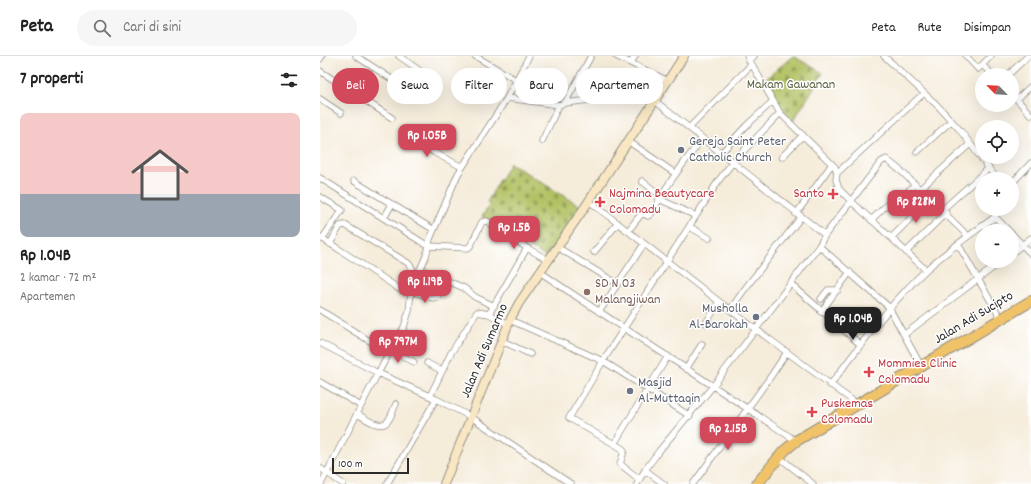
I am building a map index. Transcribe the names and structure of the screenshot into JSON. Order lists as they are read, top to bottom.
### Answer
{
  "streets": {
    "highway": ["Jalan Adi Sucipto"],
    "main road": ["Jalan Adi Sumarmo"]
  },
  "parks": ["Makam Gawanan"],
  "places": {
    "other": [
      "Gereja Saint Peter Catholic Church",
      "SD N 03 Malangjiwan",
      "Musholla Al-Barokah",
      "Masjid Al-Muttaqin"
    ],
    "health": [
      "Santo",
      "Najmina Beautycare Colomadu",
      "Mommies Clinic Colomadu",
      "Puskemas Colomadu"
    ]
  },
  "scale_bar": "100 m",
  "north": "top left",
  "page": {
    "header": "Peta",
    "search": "Cari di sini",
    "nav": ["Peta", "Rute", "Disimpan"],
    "heading": "7 properti",
    "map_buttons": ["+", "−"],
    "chip": [
      "Beli",
      "Sewa",
      "Filter",
      "Baru",
      "Apartemen"
    ],
    "list": [
      {
        "name": "Rp 1.04B",
        "note": "2 kamar · 72 m² · Apartemen"
      }
    ],
    "price": [
      "Rp 1.05B",
      "Rp 828M",
      "Rp 1.5B",
      "Rp 1.19B",
      "Rp 1.04B",
      "Rp 797M",
      "Rp 2.15B"
    ],
    "scale": "100 m"
  }
}
